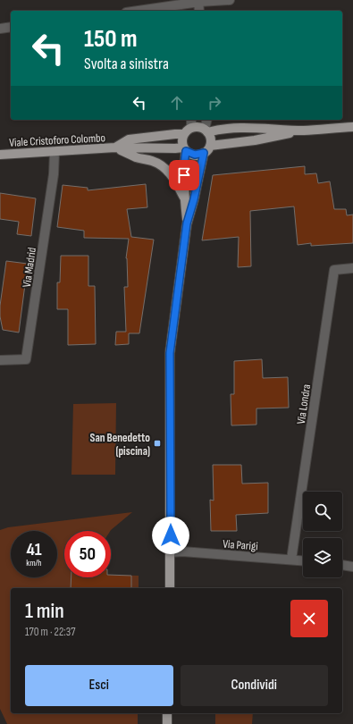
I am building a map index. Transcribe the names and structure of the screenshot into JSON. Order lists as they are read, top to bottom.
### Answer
{
  "streets": {
    "main road": ["Viale Cristoforo Colombo"],
    "street": ["Via Madrid", "Via Londra", "Via Parigi"]
  },
  "crossings": [
    ["Viale Cristoforo Colombo", "Via Madrid"],
    ["Via Londra", "Via Parigi"]
  ],
  "places": {
    "transit": ["San Benedetto (piscina)"]
  },
  "page": {
    "turn": ["150 m", "Svolta a sinistra"],
    "speed": "41 km/h",
    "limit": "50",
    "heading": ["1 min", "170 m · 22:37"],
    "buttons": ["Esci", "Condividi"]
  }
}
